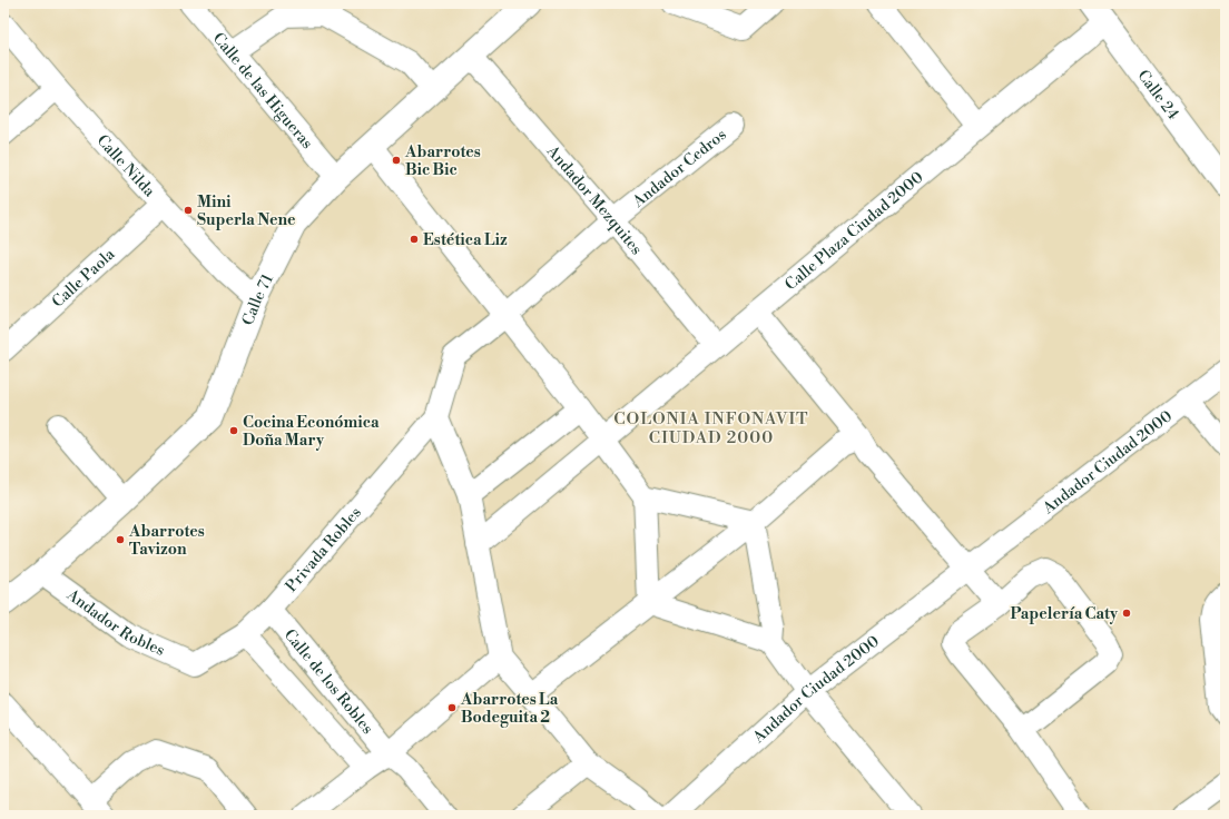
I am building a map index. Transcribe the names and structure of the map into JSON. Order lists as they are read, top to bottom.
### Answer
{
  "streets": {
    "street": [
      "Calle de las Higueras",
      "Calle 24",
      "Calle Nilda",
      "Andador Cedros",
      "Andador Mezquites",
      "Calle Plaza Ciudad 2000",
      "Calle Paola",
      "Calle 71",
      "Andador Ciudad 2000",
      "Privada Robles",
      "Andador Robles",
      "Calle de los Robles"
    ]
  },
  "crossings": [
    ["Calle de las Higueras", "Calle 71"],
    ["Calle 24", "Calle Plaza Ciudad 2000"],
    ["Calle Nilda", "Calle Paola"],
    ["Calle Nilda", "Calle 71"],
    ["Andador Cedros", "Andador Mezquites"],
    ["Andador Cedros", "Privada Robles"],
    ["Andador Mezquites", "Calle Plaza Ciudad 2000"],
    ["Andador Mezquites", "Calle 71"],
    ["Calle 71", "Andador Robles"],
    ["Privada Robles", "Andador Robles"],
    ["Privada Robles", "Calle de los Robles"]
  ],
  "districts": ["COLONIA INFONAVIT CIUDAD 2000"],
  "places": [
    "Abarrotes Bic Bic",
    "Mini Superla Nene",
    "Estética Liz",
    "Cocina Económica Doña Mary",
    "Abarrotes Tavizon",
    "Papelería Caty",
    "Abarrotes La Bodeguita 2"
  ]
}
